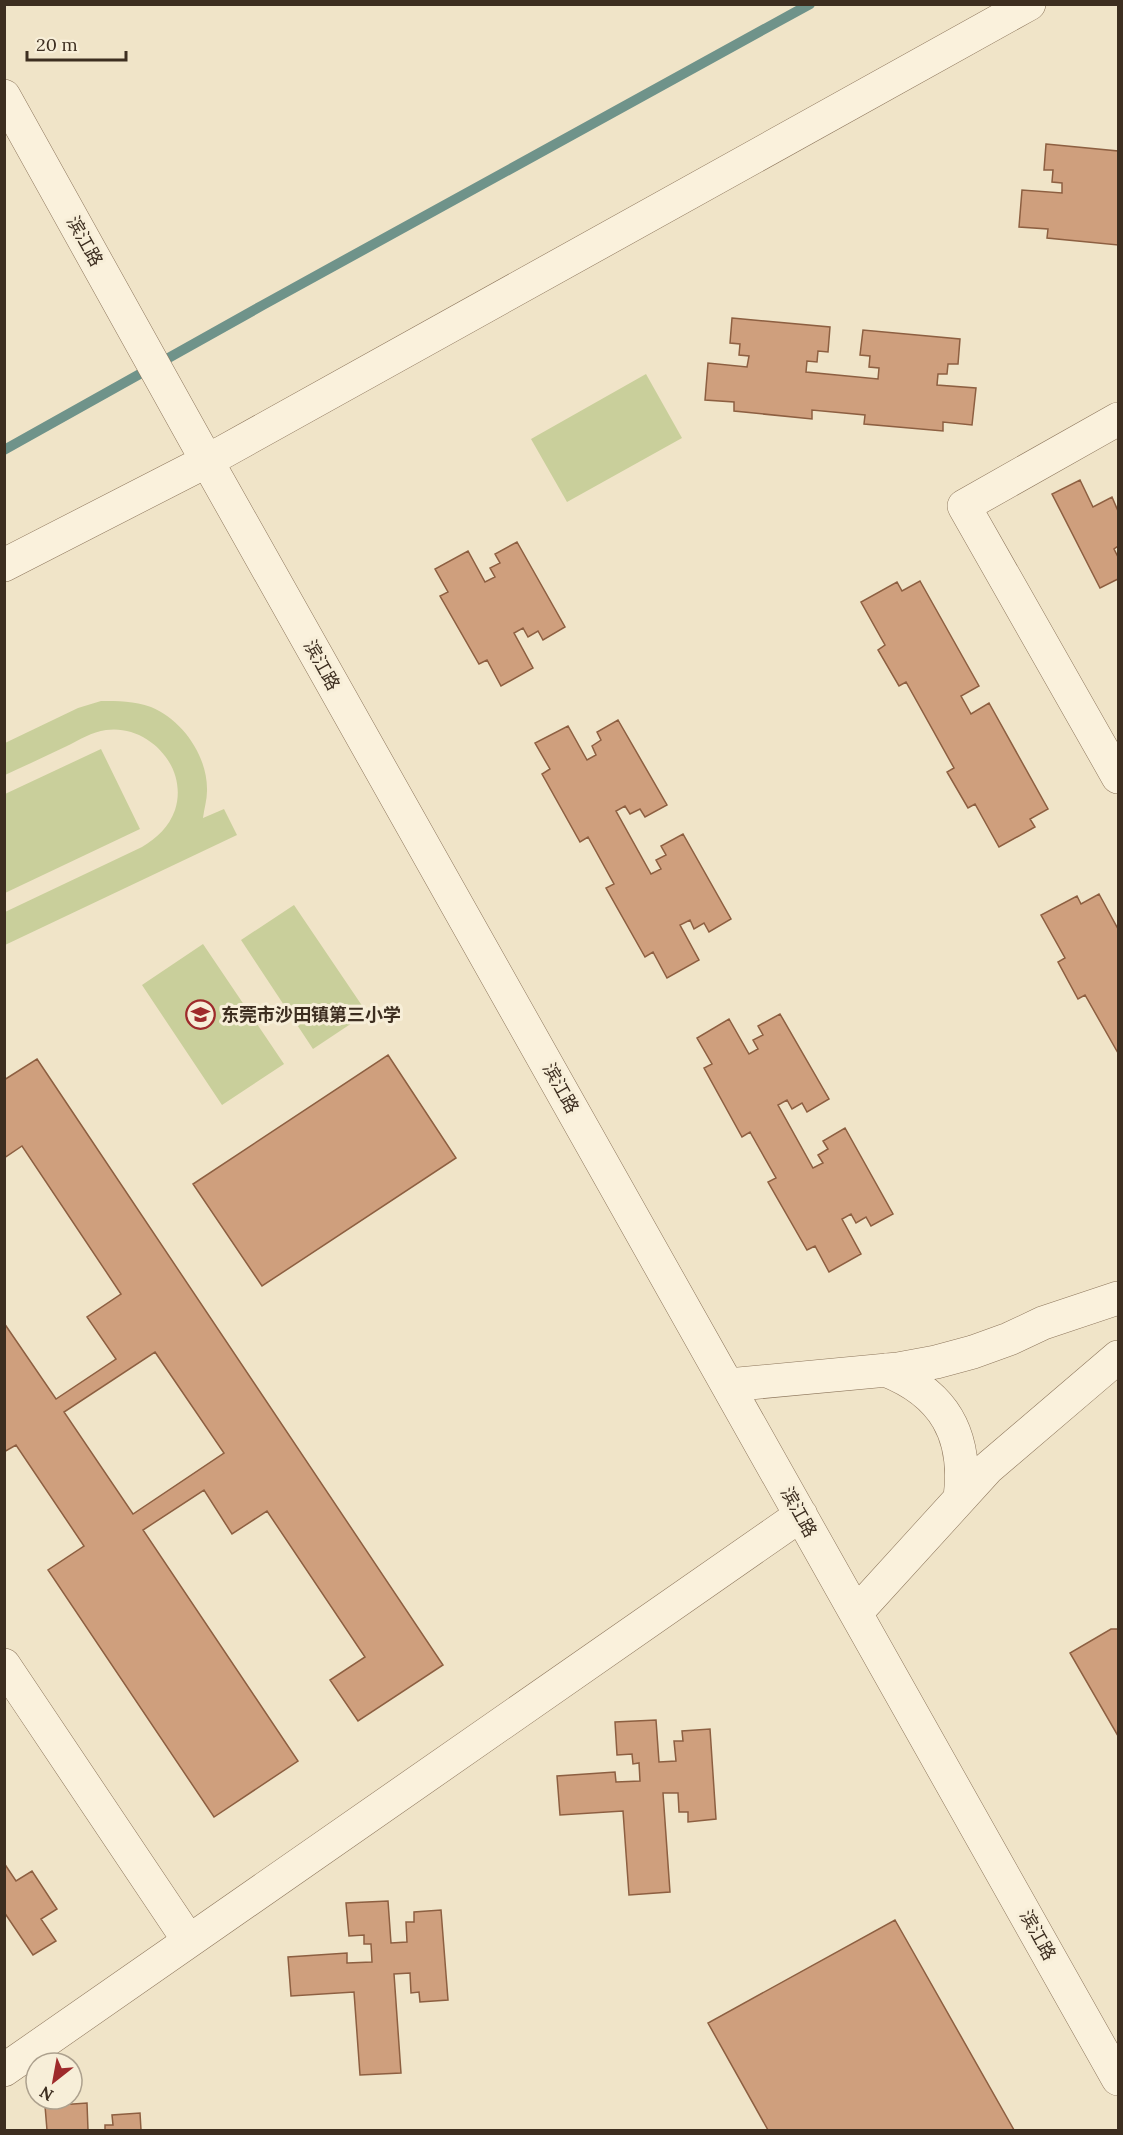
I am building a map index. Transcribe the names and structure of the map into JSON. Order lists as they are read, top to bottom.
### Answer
{
  "streets": {
    "street": ["滨江路"]
  },
  "places": {
    "school or university": ["东莞市沙田镇第三小学"]
  },
  "scale_bar": "20 m",
  "north": "bottom left"
}
